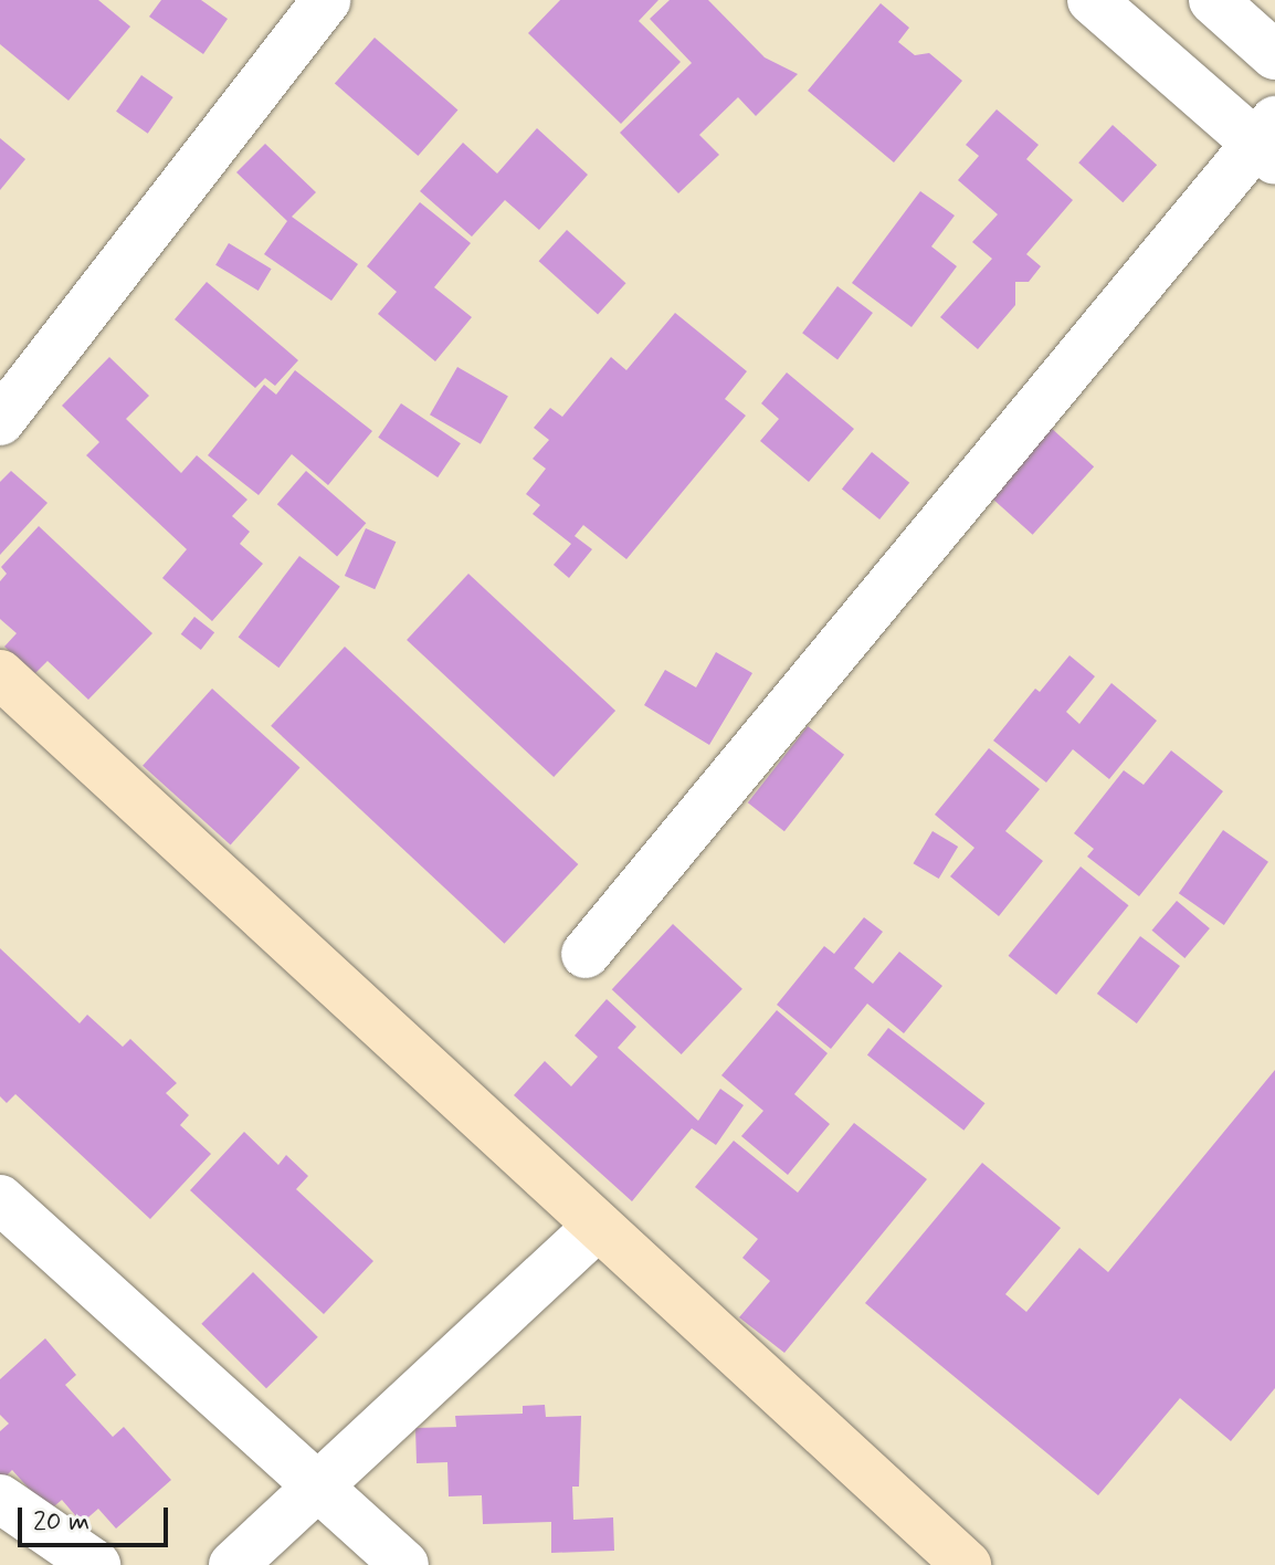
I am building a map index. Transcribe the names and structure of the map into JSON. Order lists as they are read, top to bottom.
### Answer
{
  "scale_bar": "20 m"
}
